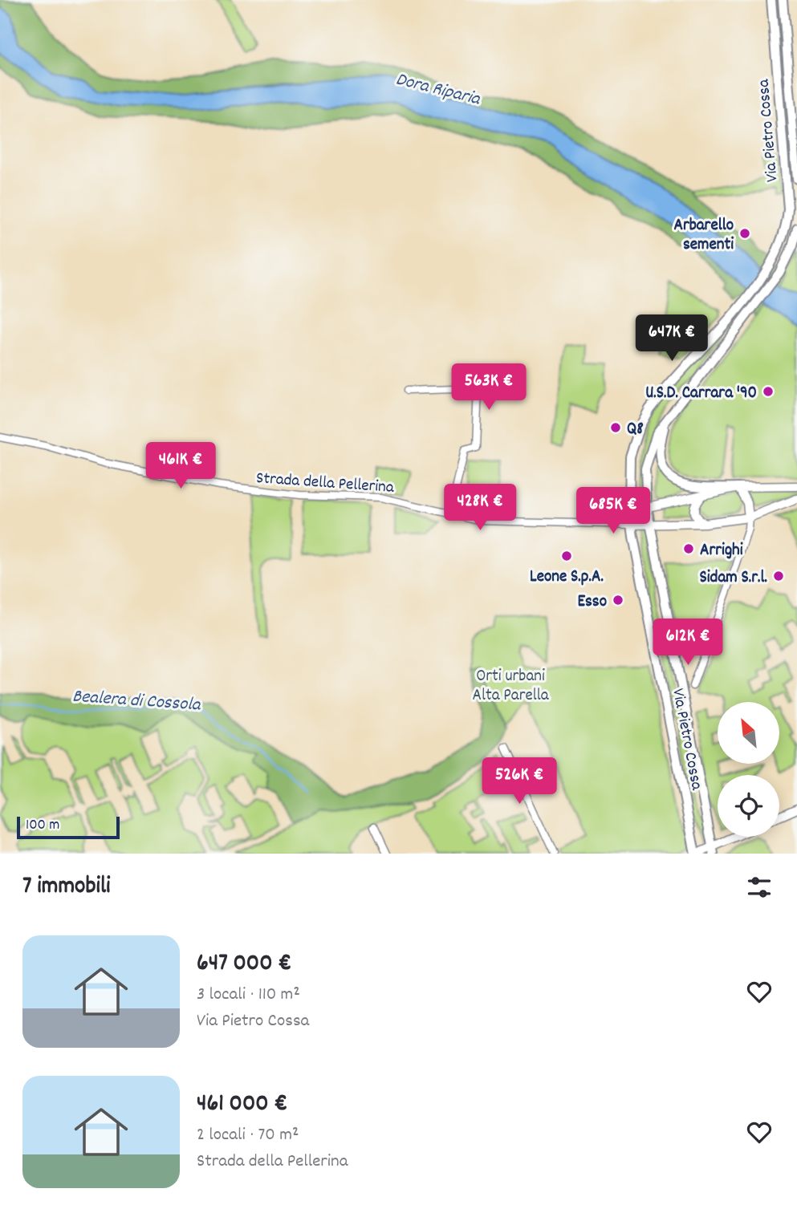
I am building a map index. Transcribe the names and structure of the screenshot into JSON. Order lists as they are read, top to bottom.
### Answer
{
  "streets": {
    "main road": ["Via Pietro Cossa"],
    "street": ["Strada della Pellerina"]
  },
  "crossings": [
    ["Via Pietro Cossa", "Strada della Pellerina"]
  ],
  "water": ["Dora Riparia", "Bealera di Cossola"],
  "parks": ["Orti urbani Alta Parella"],
  "places": [
    "Arbarello sementi",
    "U.S.D. Carrara '90",
    "Q8",
    "Arrighi",
    "Leone S.p.A.",
    "Sidam S.r.l.",
    "Esso"
  ],
  "scale_bar": "100 m",
  "north": "top left",
  "page": {
    "price": [
      "647K €",
      "563K €",
      "461K €",
      "428K €",
      "685K €",
      "612K €",
      "526K €"
    ],
    "scale": "100 m",
    "heading": "7 immobili",
    "list": [
      {
        "name": "647 000 €",
        "note": "3 locali · 110 m² · Via Pietro Cossa"
      },
      {
        "name": "461 000 €",
        "note": "2 locali · 70 m² · Strada della Pellerina"
      }
    ]
  }
}
